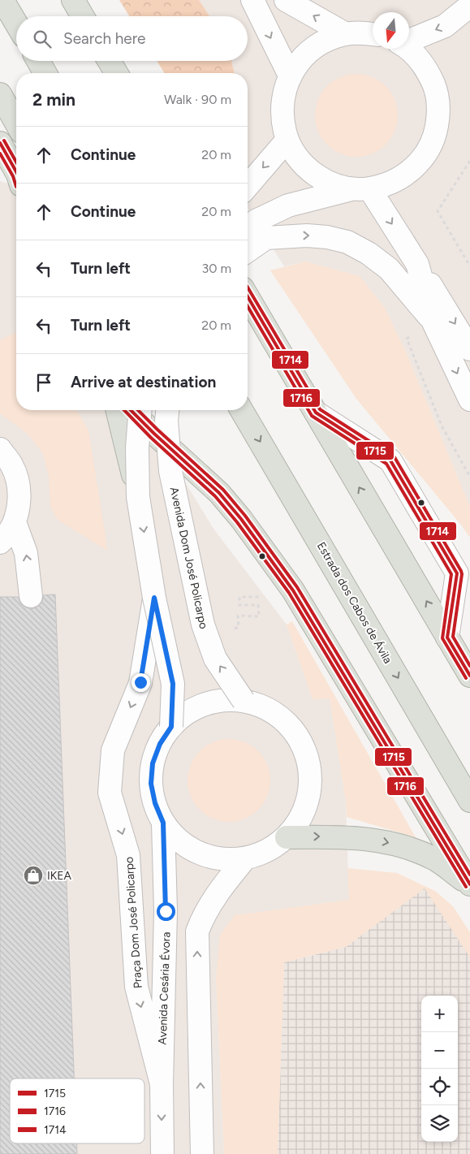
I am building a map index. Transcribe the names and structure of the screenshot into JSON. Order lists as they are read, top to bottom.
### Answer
{
  "streets": {
    "highway": ["Estrada dos Cabos de Ávila"],
    "street": ["Avenida Dom José Policarpo", "Praça Dom José Policarpo", "Avenida Cesária Évora"]
  },
  "crossings": [
    ["Praça Dom José Policarpo", "Avenida Cesária Évora"]
  ],
  "places": {
    "shop": ["IKEA"]
  },
  "lines": ["transit line 1714", "transit line 1715", "transit line 1716"],
  "legend": ["1715", "1716", "1714"],
  "north": "bottom",
  "page": {
    "search": "Search here",
    "heading": ["2 min", "Walk · 90 m"],
    "list": [
      ["Continue", "20 m"],
      ["Continue", "20 m"],
      ["Turn left", "30 m"],
      ["Turn left", "20 m"],
      "Arrive at destination"
    ],
    "map_buttons": ["+", "−"]
  }
}
